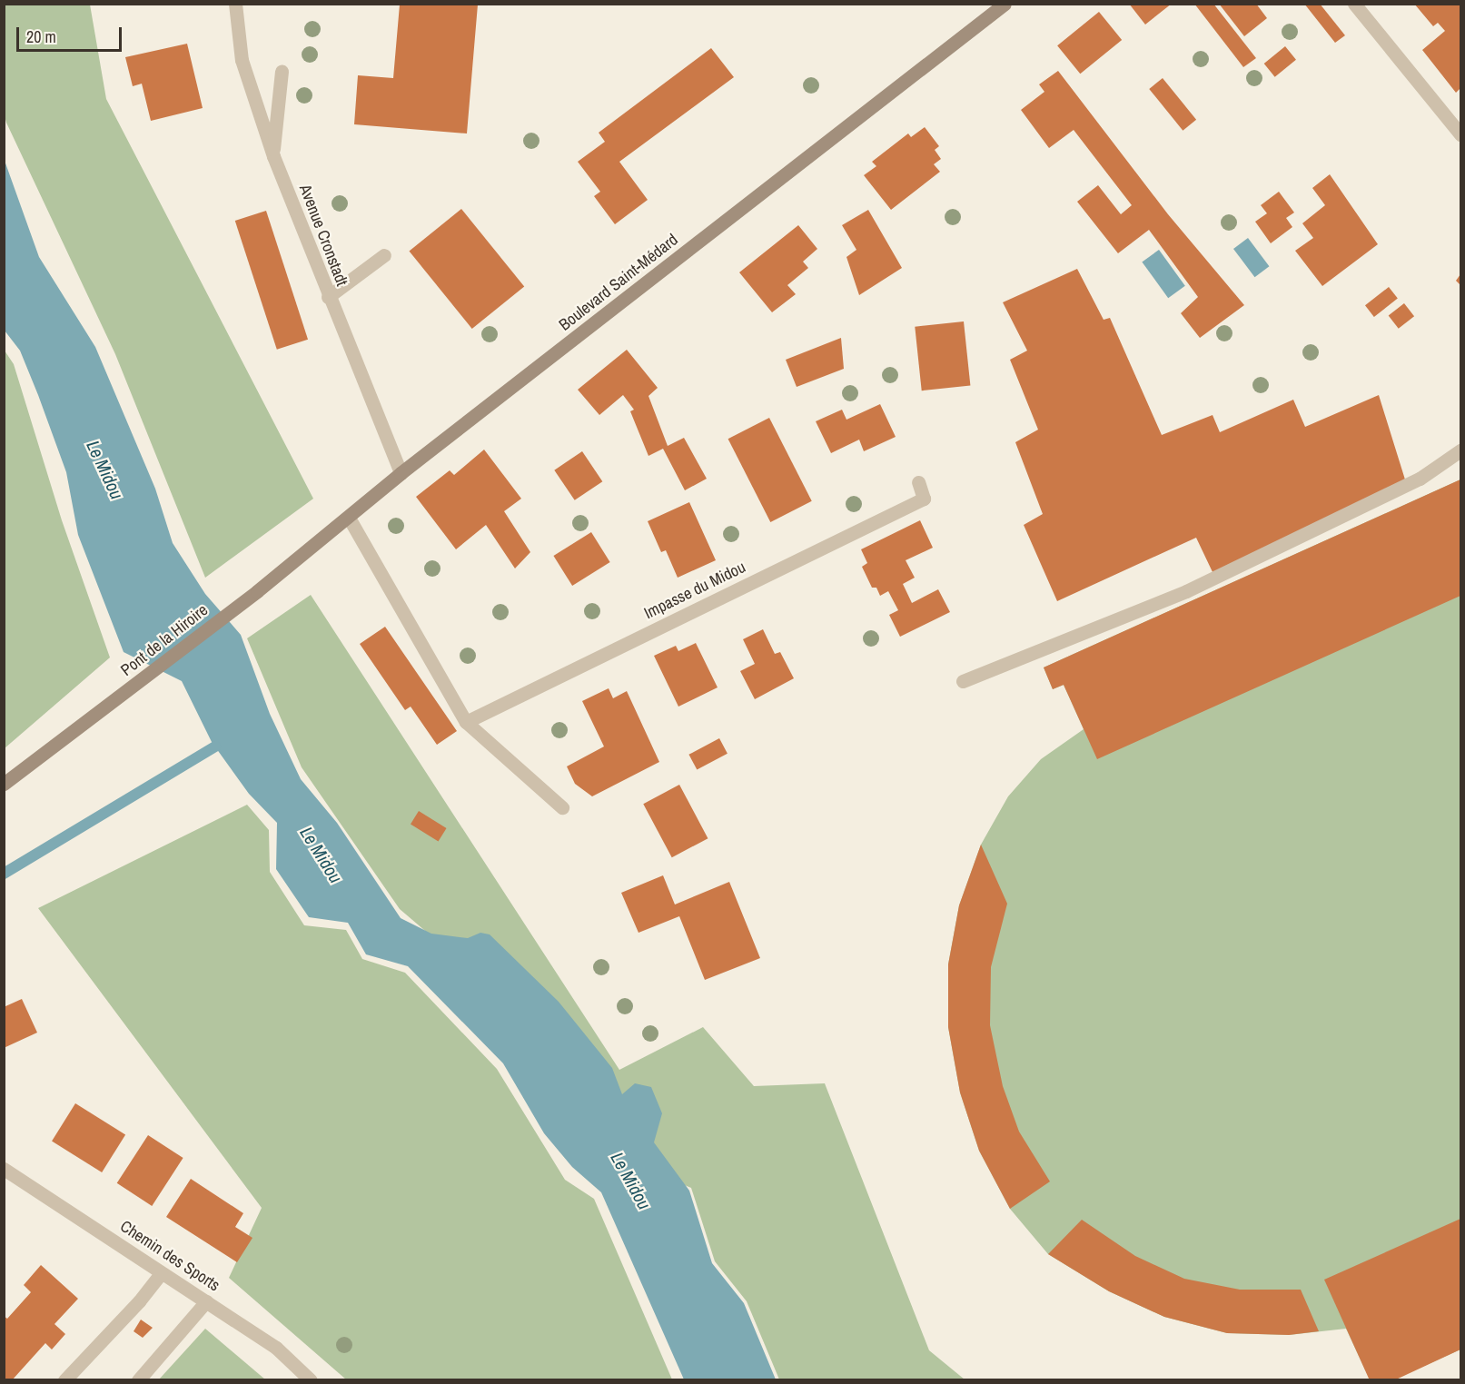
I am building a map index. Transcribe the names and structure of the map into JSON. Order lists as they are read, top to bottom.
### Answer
{
  "streets": {
    "main road": ["Boulevard Saint-Médard", "Pont de la Hiroire"],
    "street": ["Avenue Cronstadt", "Impasse du Midou", "Chemin des Sports"]
  },
  "crossings": [
    ["Avenue Cronstadt", "Boulevard Saint-Médard"],
    ["Boulevard Saint-Médard", "Pont de la Hiroire"]
  ],
  "water": ["Le Midou"],
  "scale_bar": "20 m"
}
